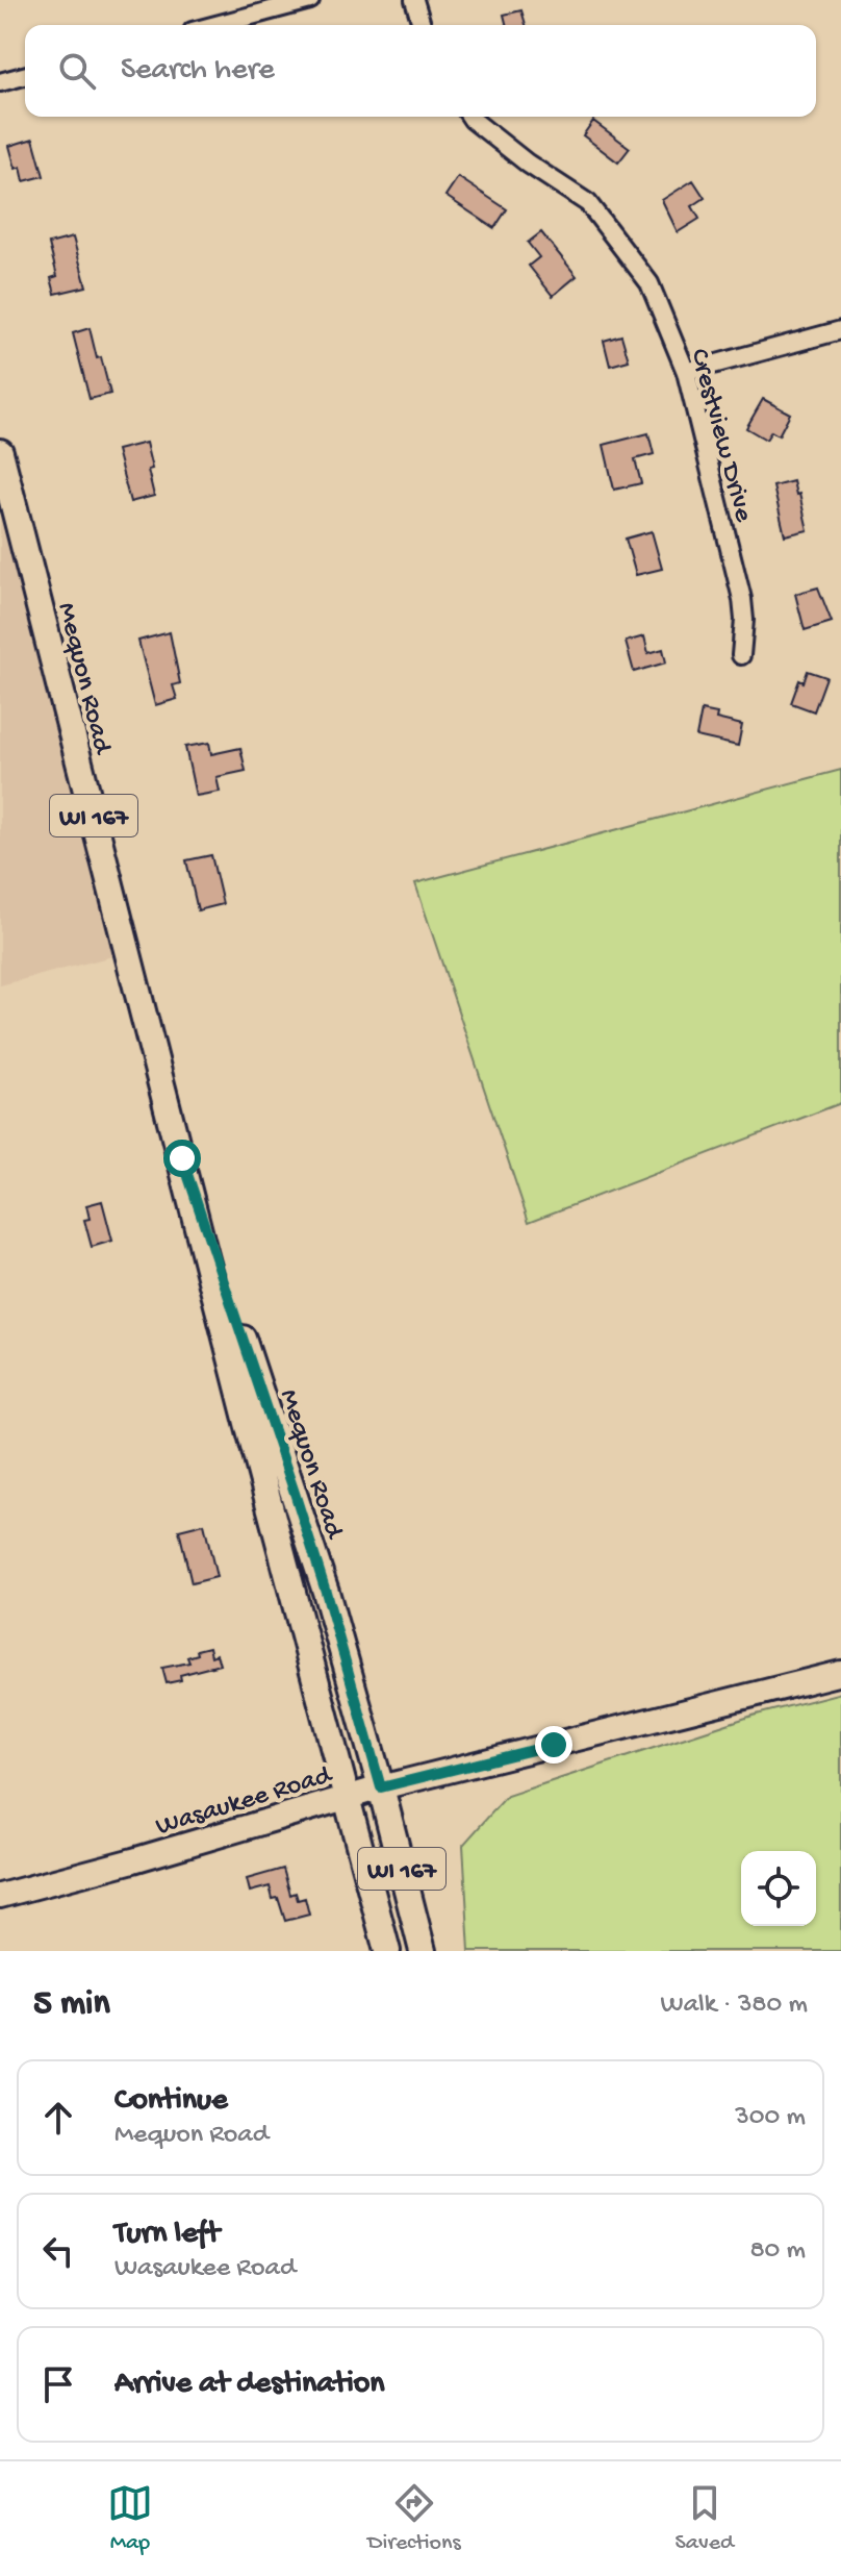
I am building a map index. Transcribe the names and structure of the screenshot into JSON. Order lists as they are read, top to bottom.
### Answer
{
  "streets": {
    "main road": ["Mequon Road", "WI 167"],
    "street": ["Crestview Drive", "Wasaukee Road"]
  },
  "crossings": [
    ["Mequon Road", "WI 167"],
    ["Mequon Road", "Wasaukee Road"],
    ["WI 167", "Wasaukee Road"]
  ],
  "page": {
    "search": "Search here",
    "heading": ["5 min", "Walk · 380 m"],
    "list": [
      ["Continue", "Mequon Road", "300 m"],
      ["Turn left", "Wasaukee Road", "80 m"],
      "Arrive at destination"
    ],
    "nav": ["Map", "Directions", "Saved"]
  }
}
